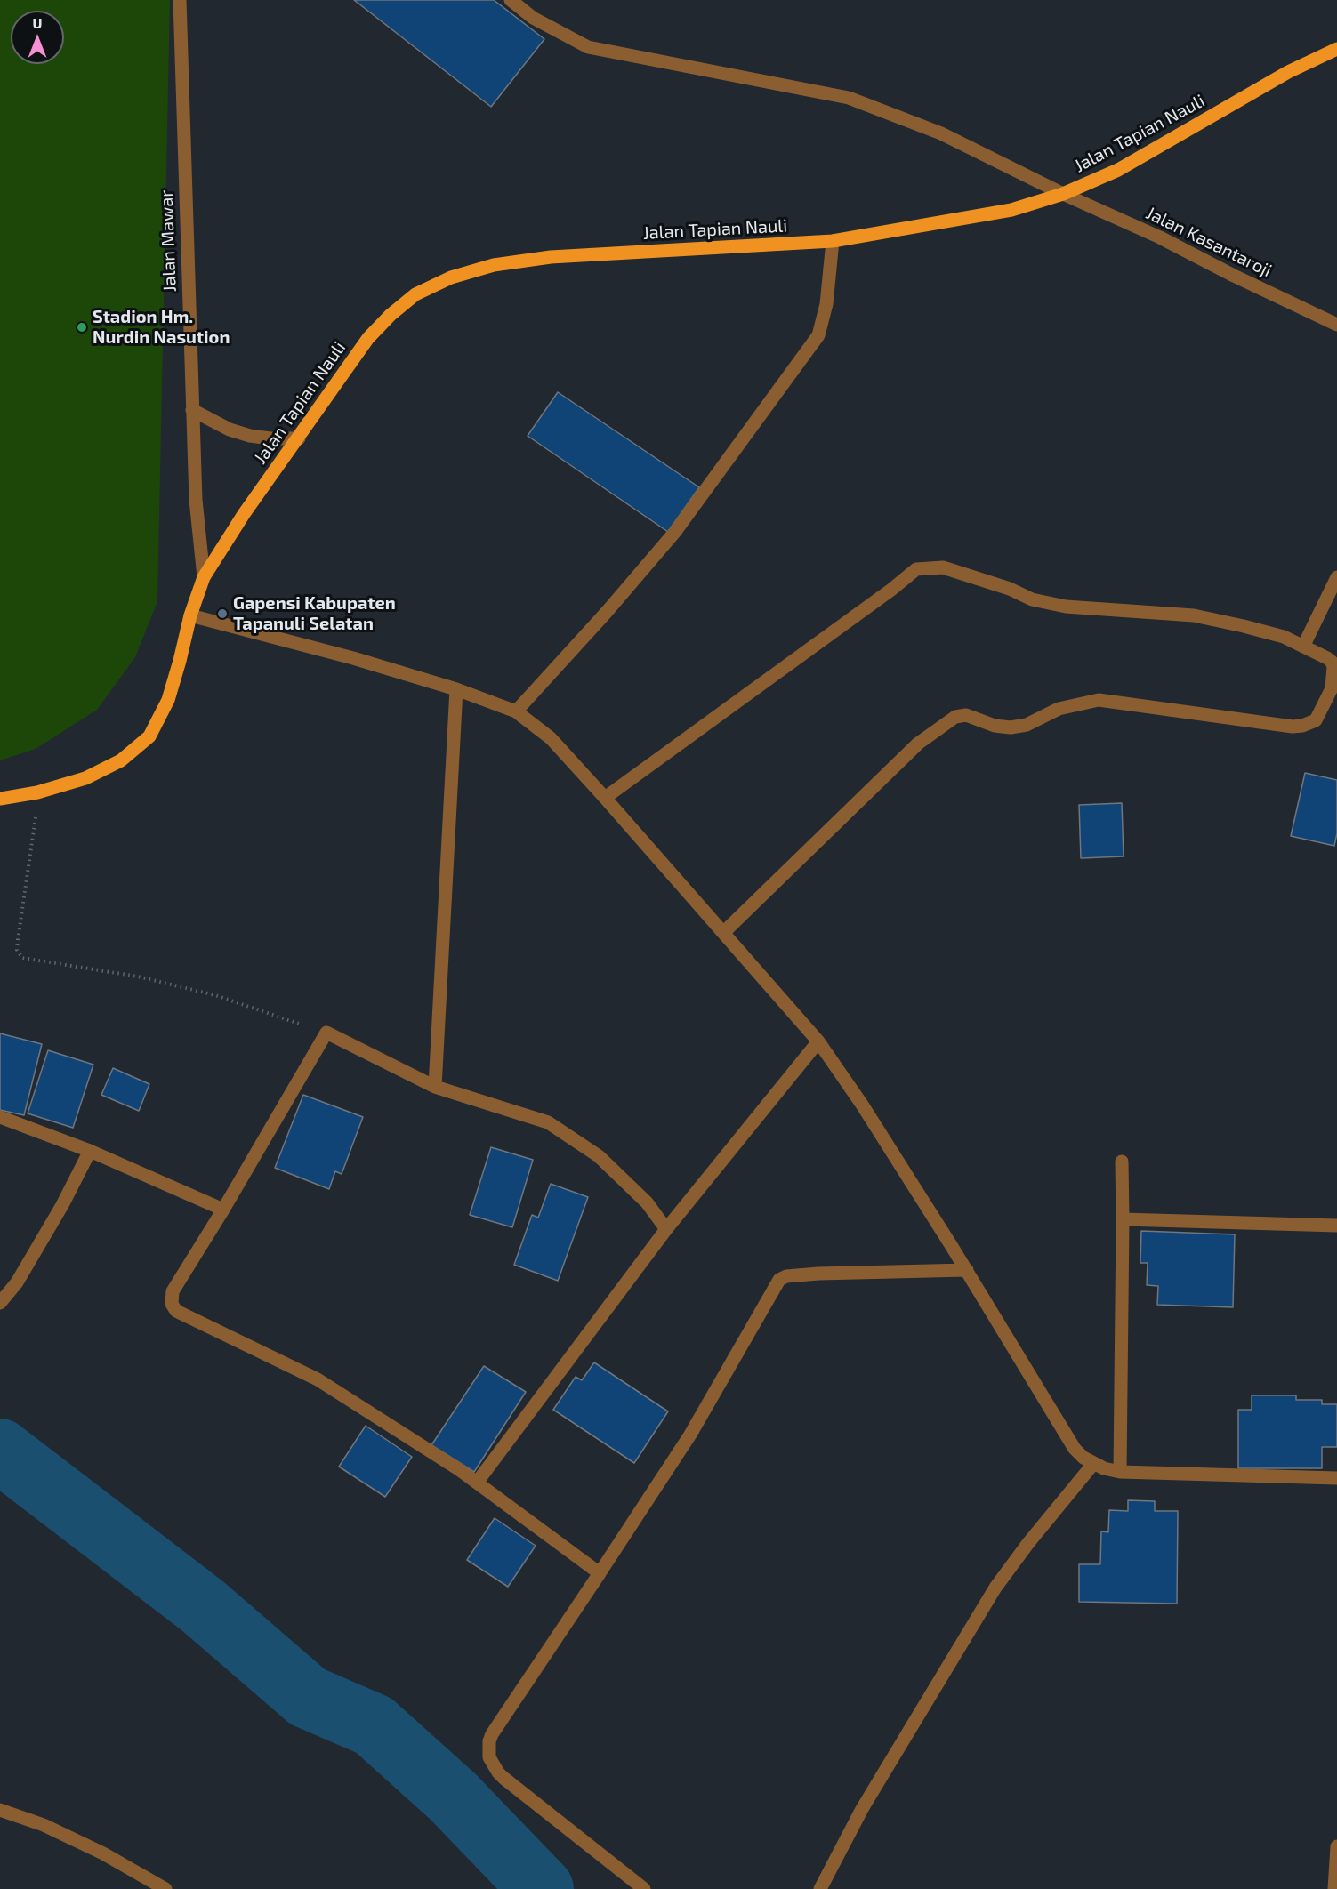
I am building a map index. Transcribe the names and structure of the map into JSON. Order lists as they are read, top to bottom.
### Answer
{
  "streets": {
    "main road": ["Jalan Tapian Nauli"],
    "street": ["Jalan Mawar", "Jalan Kasantaroji"]
  },
  "crossings": [
    ["Jalan Tapian Nauli", "Jalan Mawar"],
    ["Jalan Tapian Nauli", "Jalan Kasantaroji"]
  ],
  "places": ["Stadion Hm. Nurdin Nasution", "Gapensi Kabupaten Tapanuli Selatan"],
  "north": "top"
}
